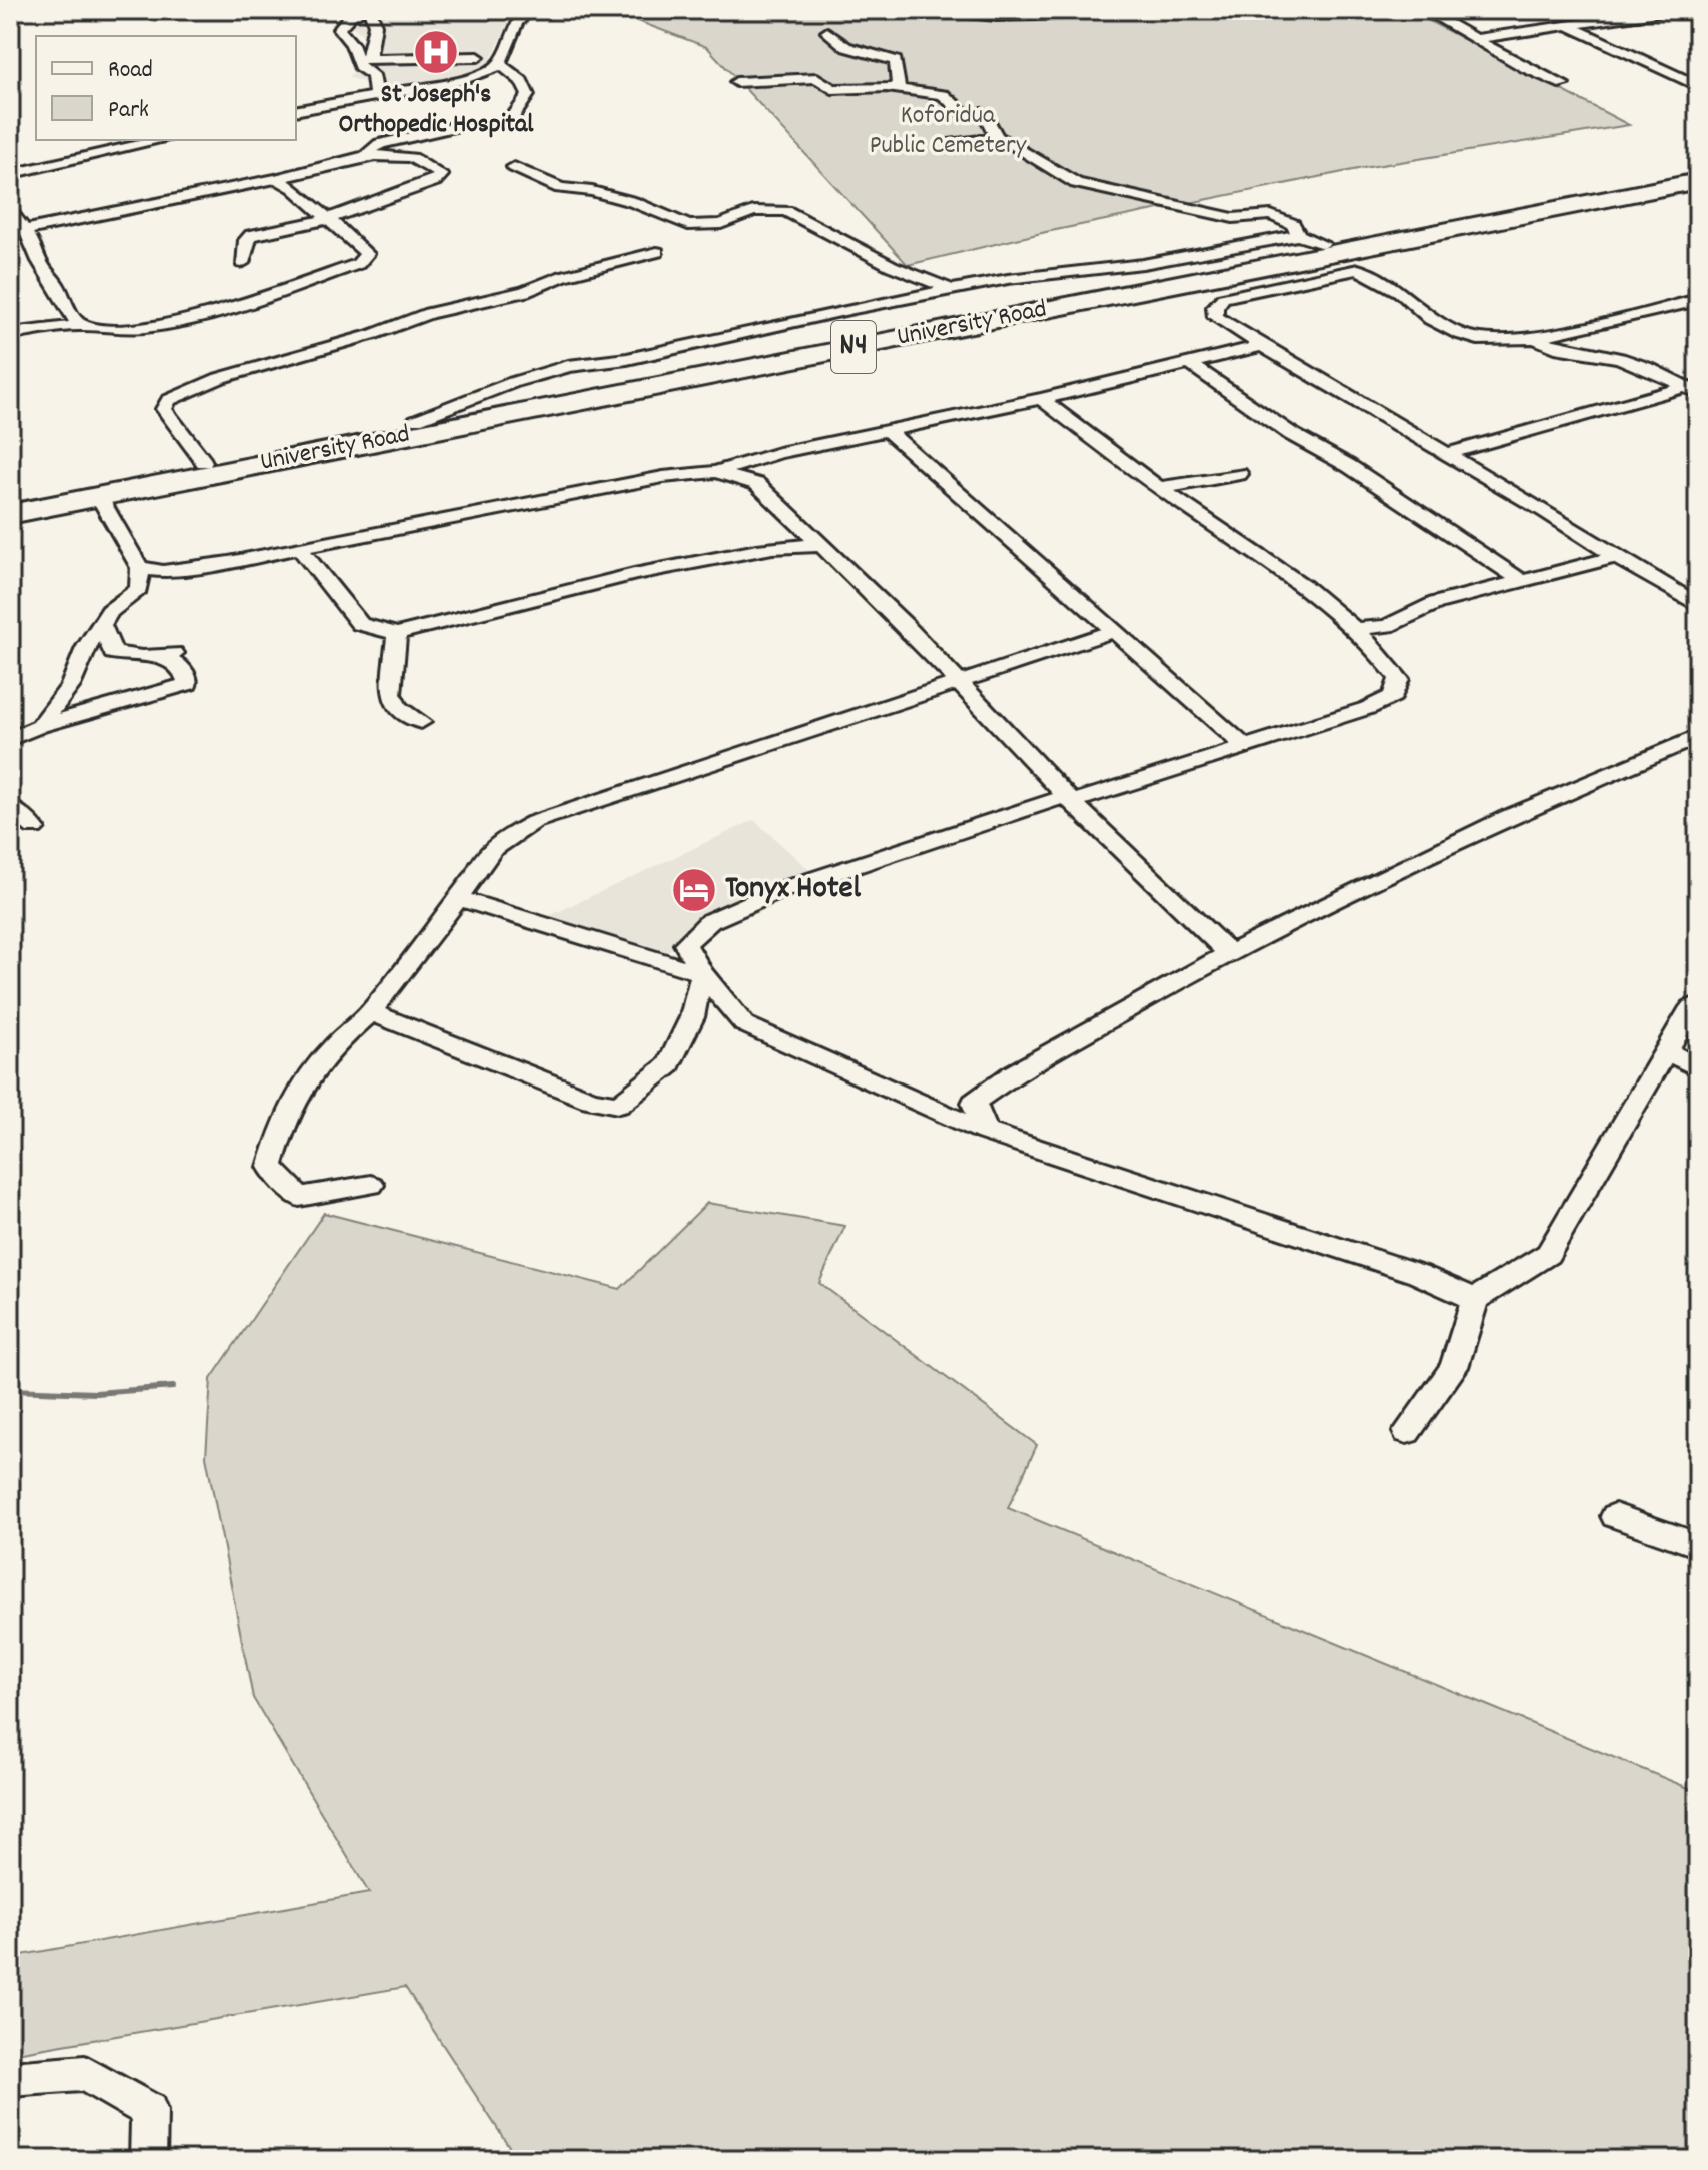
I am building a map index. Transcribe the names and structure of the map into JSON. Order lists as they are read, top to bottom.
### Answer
{
  "streets": {
    "highway": ["University Road", "N4"]
  },
  "parks": ["Koforidua Public Cemetery"],
  "places": {
    "hospital": ["St Joseph's Orthopedic Hospital"],
    "hotel": ["Tonyx Hotel"]
  },
  "legend": ["Road", "Park"]
}
